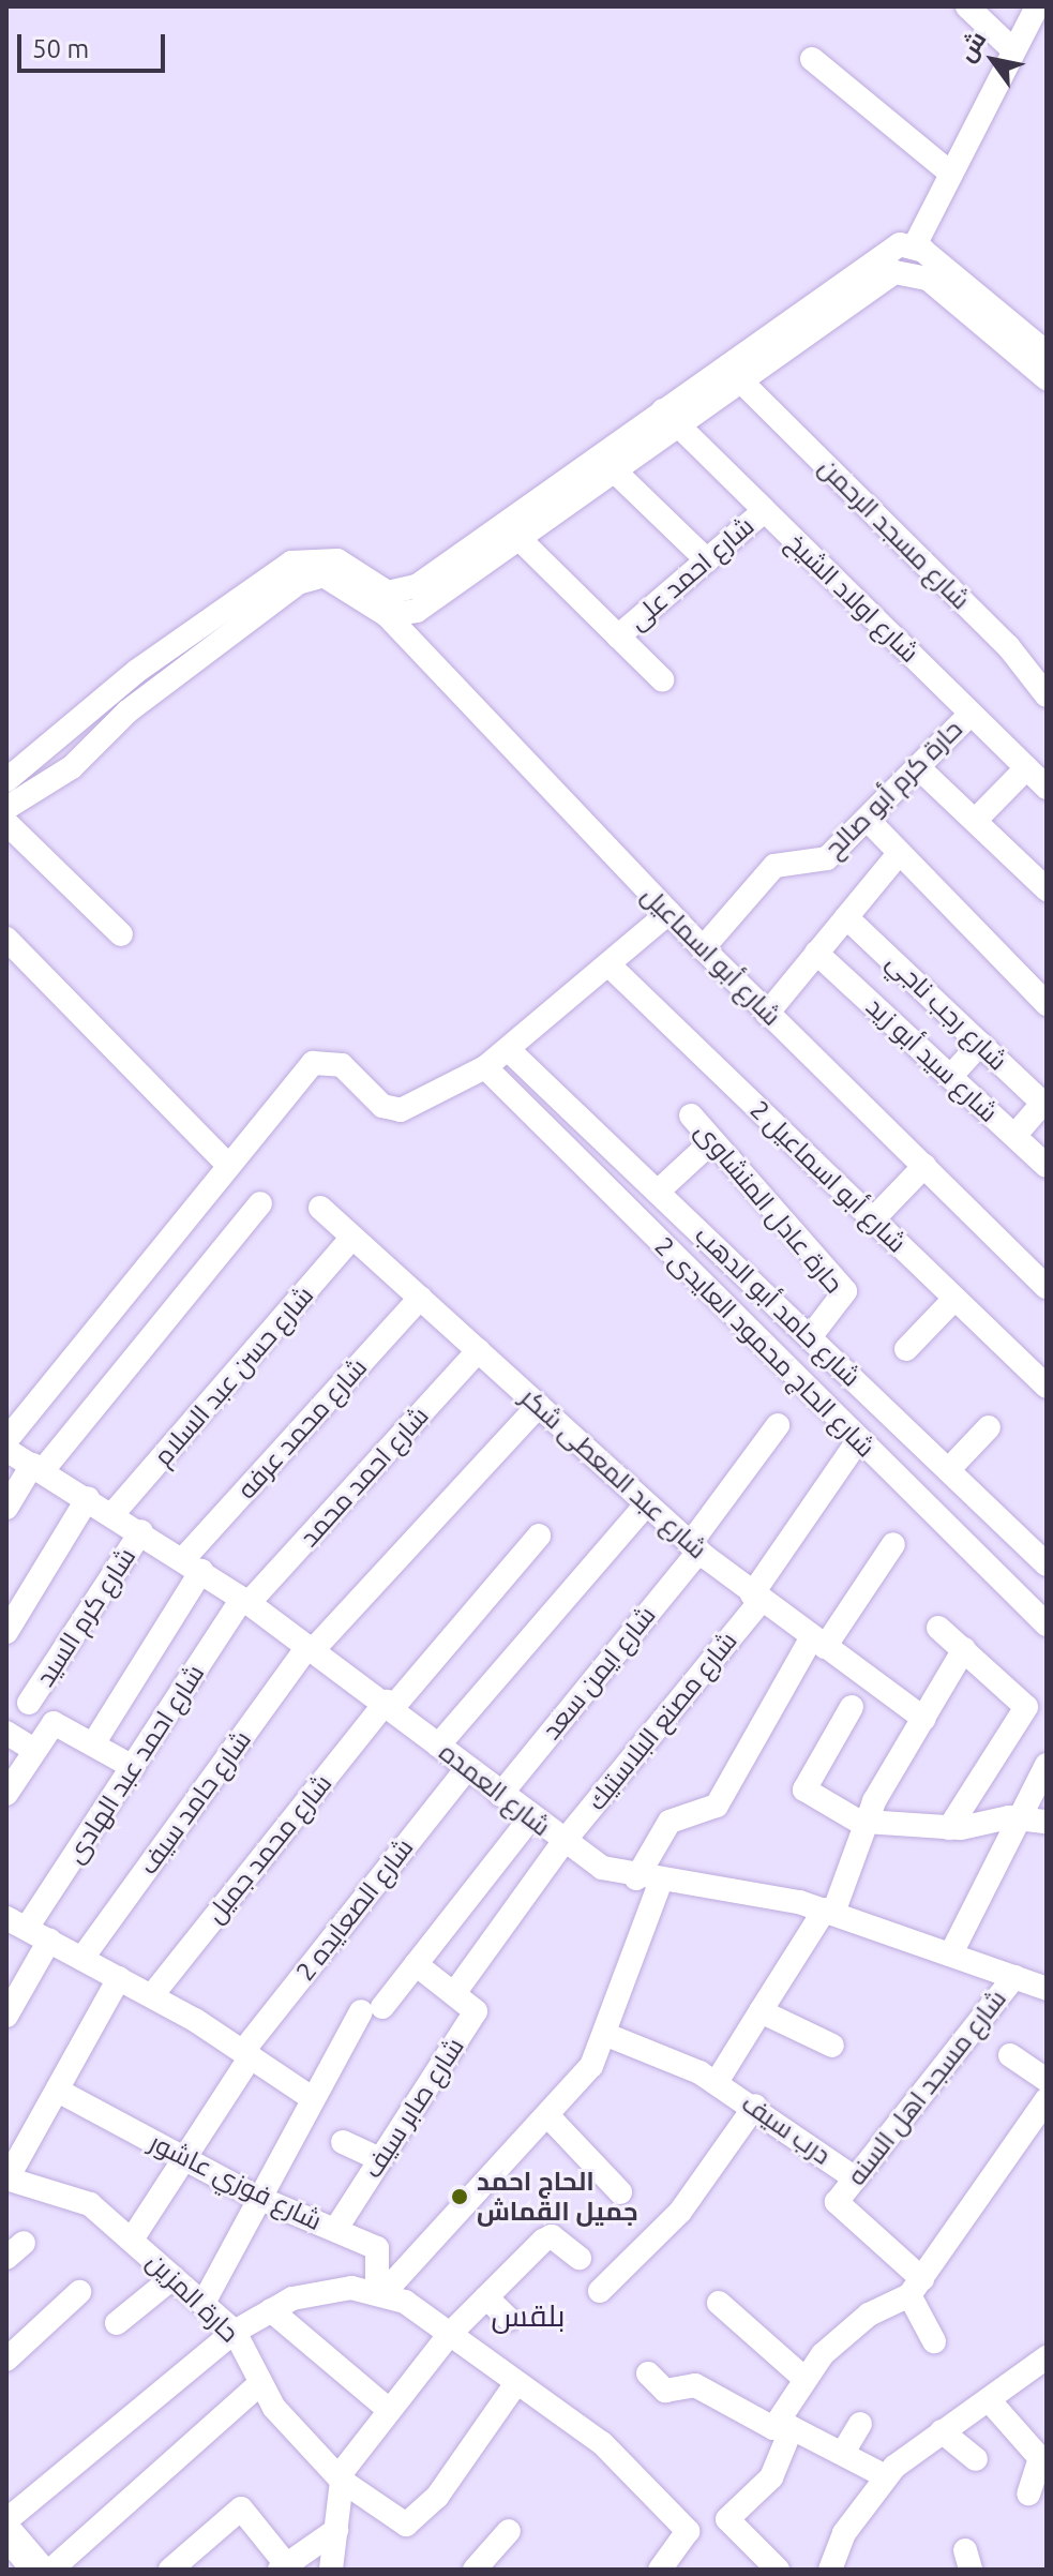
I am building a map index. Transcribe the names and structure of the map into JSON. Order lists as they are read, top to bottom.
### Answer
{
  "streets": {
    "street": [
      "شارع مسجد الرحمن",
      "شارع احمد على",
      "شارع اولاد الشيخ",
      "حارة كرم أبو صالح",
      "شارع أبو اسماعيل",
      "شارع رجب ناجي",
      "شارع سيد أبو زيد",
      "شارع أبو اسماعيل 2",
      "حارة عادل المنشاوى",
      "شارع حامد أبو الدهب",
      "شارع الحاج محمود العايدى 2",
      "شارع حسن عبد السلام",
      "شارع محمد عرفه",
      "شارع عبد المعطى شكر",
      "شارع احمد محمد",
      "شارع كرم السيد",
      "شارع ايمن سعد",
      "شارع مصنع البلاستيك",
      "شارع احمد عبد الهادى",
      "شارع العمده",
      "شارع حامد سيف",
      "شارع محمد جميل",
      "شارع الصعايده 2",
      "شارع مسجد اهل السنه",
      "شارع صابر سيف",
      "درب سيف",
      "شارع فوزي عاشور",
      "حارة المزين"
    ]
  },
  "crossings": [
    ["شارع احمد على", "شارع اولاد الشيخ"],
    ["شارع اولاد الشيخ", "حارة كرم أبو صالح"],
    ["حارة كرم أبو صالح", "شارع أبو اسماعيل"],
    ["حارة عادل المنشاوى", "شارع حامد أبو الدهب"],
    ["شارع الحاج محمود العايدى 2", "شارع مصنع البلاستيك"],
    ["شارع حسن عبد السلام", "شارع عبد المعطى شكر"],
    ["شارع حسن عبد السلام", "شارع العمده"],
    ["شارع محمد عرفه", "شارع عبد المعطى شكر"],
    ["شارع محمد عرفه", "شارع العمده"],
    ["شارع عبد المعطى شكر", "شارع احمد محمد"],
    ["شارع عبد المعطى شكر", "شارع ايمن سعد"],
    ["شارع عبد المعطى شكر", "شارع مصنع البلاستيك"],
    ["شارع عبد المعطى شكر", "شارع حامد سيف"],
    ["شارع عبد المعطى شكر", "درب سيف"],
    ["شارع احمد محمد", "شارع احمد عبد الهادى"],
    ["شارع احمد محمد", "شارع العمده"],
    ["شارع كرم السيد", "شارع العمده"],
    ["شارع ايمن سعد", "شارع العمده"],
    ["شارع مصنع البلاستيك", "شارع العمده"],
    ["شارع احمد عبد الهادى", "شارع العمده"],
    ["شارع العمده", "شارع حامد سيف"],
    ["شارع العمده", "شارع محمد جميل"],
    ["شارع العمده", "شارع الصعايده 2"],
    ["شارع العمده", "شارع مسجد اهل السنه"],
    ["شارع العمده", "درب سيف"],
    ["شارع الصعايده 2", "شارع فوزي عاشور"],
    ["شارع الصعايده 2", "حارة المزين"],
    ["شارع مسجد اهل السنه", "درب سيف"],
    ["شارع صابر سيف", "شارع فوزي عاشور"]
  ],
  "districts": ["بلقس"],
  "places": ["الحاج احمد جميل القماش"],
  "scale_bar": "50 m",
  "north": "top left"
}
